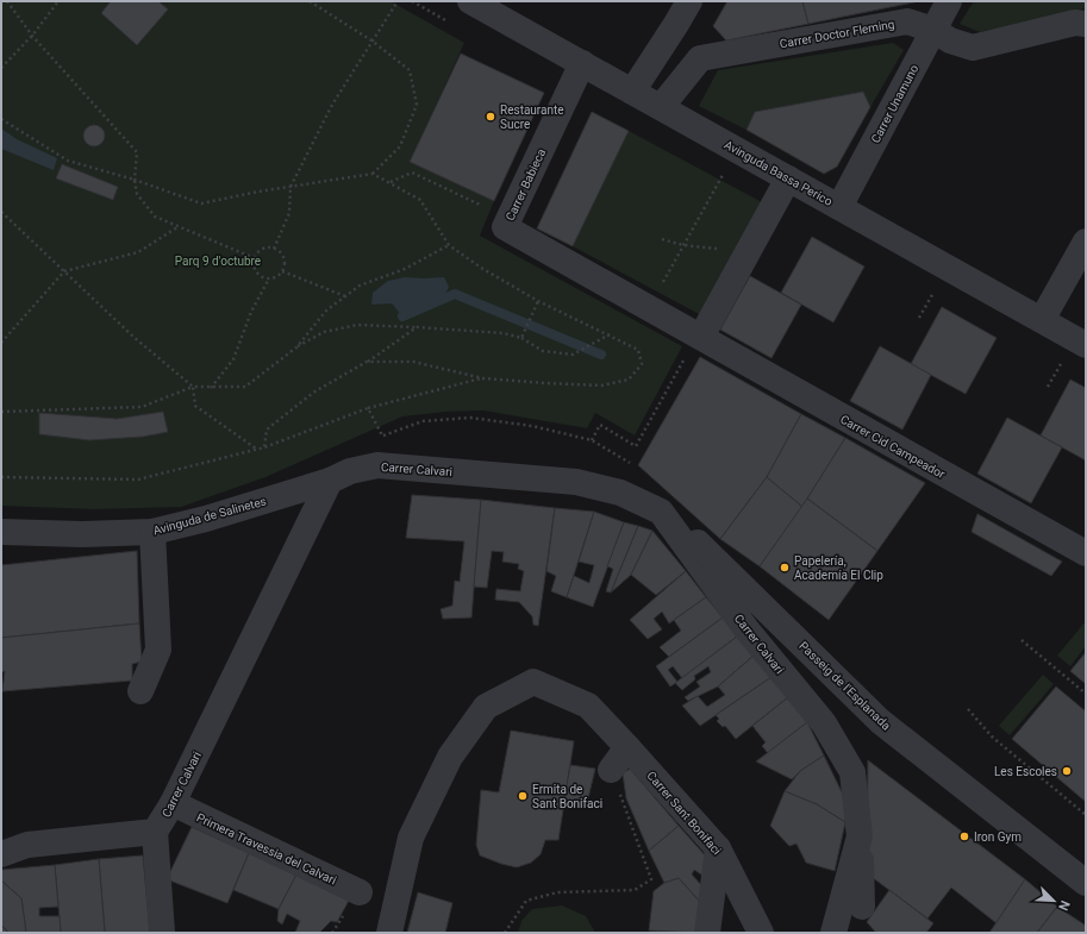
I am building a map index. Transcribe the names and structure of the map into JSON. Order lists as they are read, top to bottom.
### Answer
{
  "streets": {
    "street": [
      "Carrer Doctor Fleming",
      "Carrer Unamuno",
      "Avinguda Bassa Perico",
      "Carrer Babieca",
      "Carrer Cid Campeador",
      "Carrer Calvari",
      "Avinguda de Salinetes",
      "Passeig de l'Esplanada",
      "Carrer Sant Bonifaci",
      "Primera Travessia del Calvari"
    ]
  },
  "crossings": [
    ["Carrer Doctor Fleming", "Carrer Unamuno"],
    ["Carrer Unamuno", "Avinguda Bassa Perico"],
    ["Avinguda Bassa Perico", "Carrer Babieca"],
    ["Carrer Babieca", "Carrer Cid Campeador"],
    ["Carrer Calvari", "Avinguda de Salinetes"],
    ["Carrer Calvari", "Passeig de l'Esplanada"],
    ["Carrer Calvari", "Primera Travessia del Calvari"]
  ],
  "parks": ["Parq 9 d'octubre"],
  "places": [
    "Restaurante Sucre",
    "Papelería, Academía El Clip",
    "Les Escoles",
    "Ermita de Sant Bonifaci",
    "Iron Gym"
  ],
  "north": "bottom right"
}
